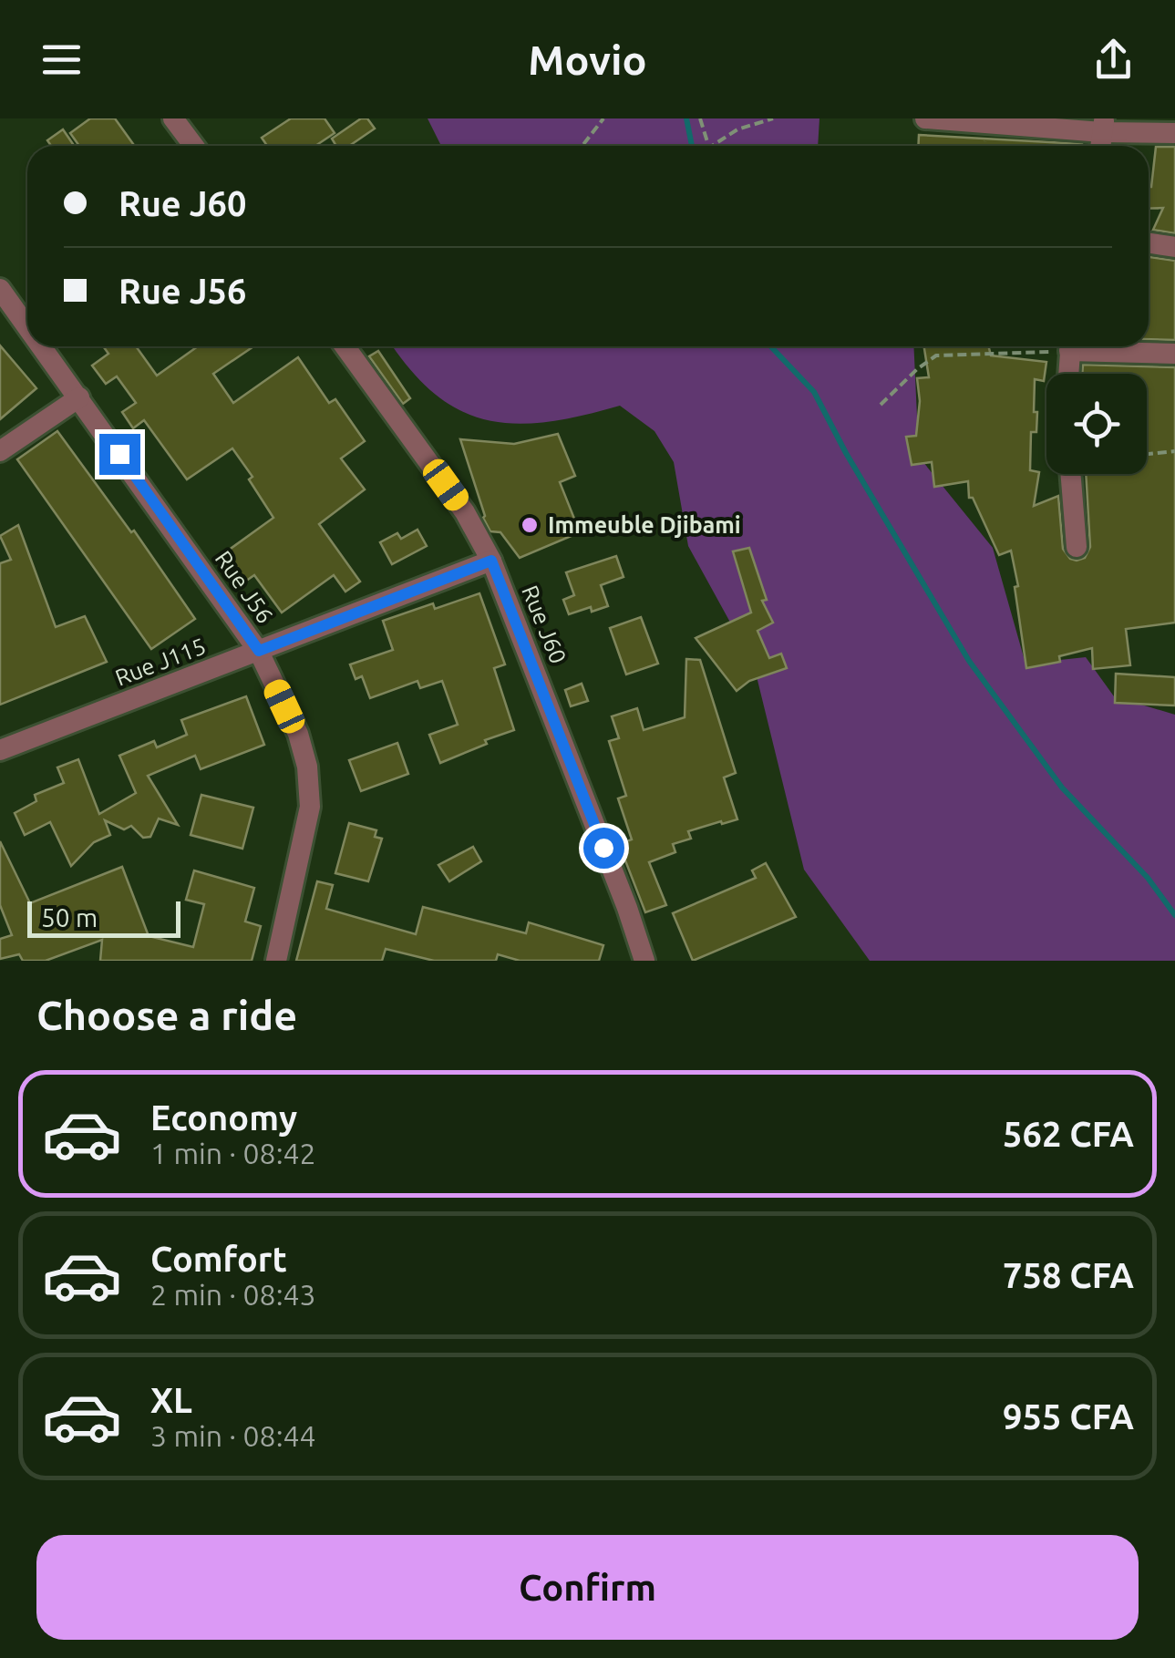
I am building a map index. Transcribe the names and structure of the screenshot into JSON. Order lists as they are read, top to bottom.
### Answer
{
  "streets": {
    "street": ["Rue J56", "Rue J60", "Rue J115"]
  },
  "crossings": [
    ["Rue J56", "Rue J115"],
    ["Rue J60", "Rue J115"]
  ],
  "places": ["Immeuble Djibami"],
  "scale_bar": "50 m",
  "page": {
    "header": "Movio",
    "banner": ["Rue J60", "Rue J56"],
    "scale": "50 m",
    "heading": "Choose a ride",
    "list": [
      {
        "name": "Economy",
        "note": "1 min · 08:42",
        "value": "562 CFA"
      },
      {
        "name": "Comfort",
        "note": "2 min · 08:43",
        "value": "758 CFA"
      },
      {
        "name": "XL",
        "note": "3 min · 08:44",
        "value": "955 CFA"
      }
    ],
    "buttons": "Confirm"
  }
}
